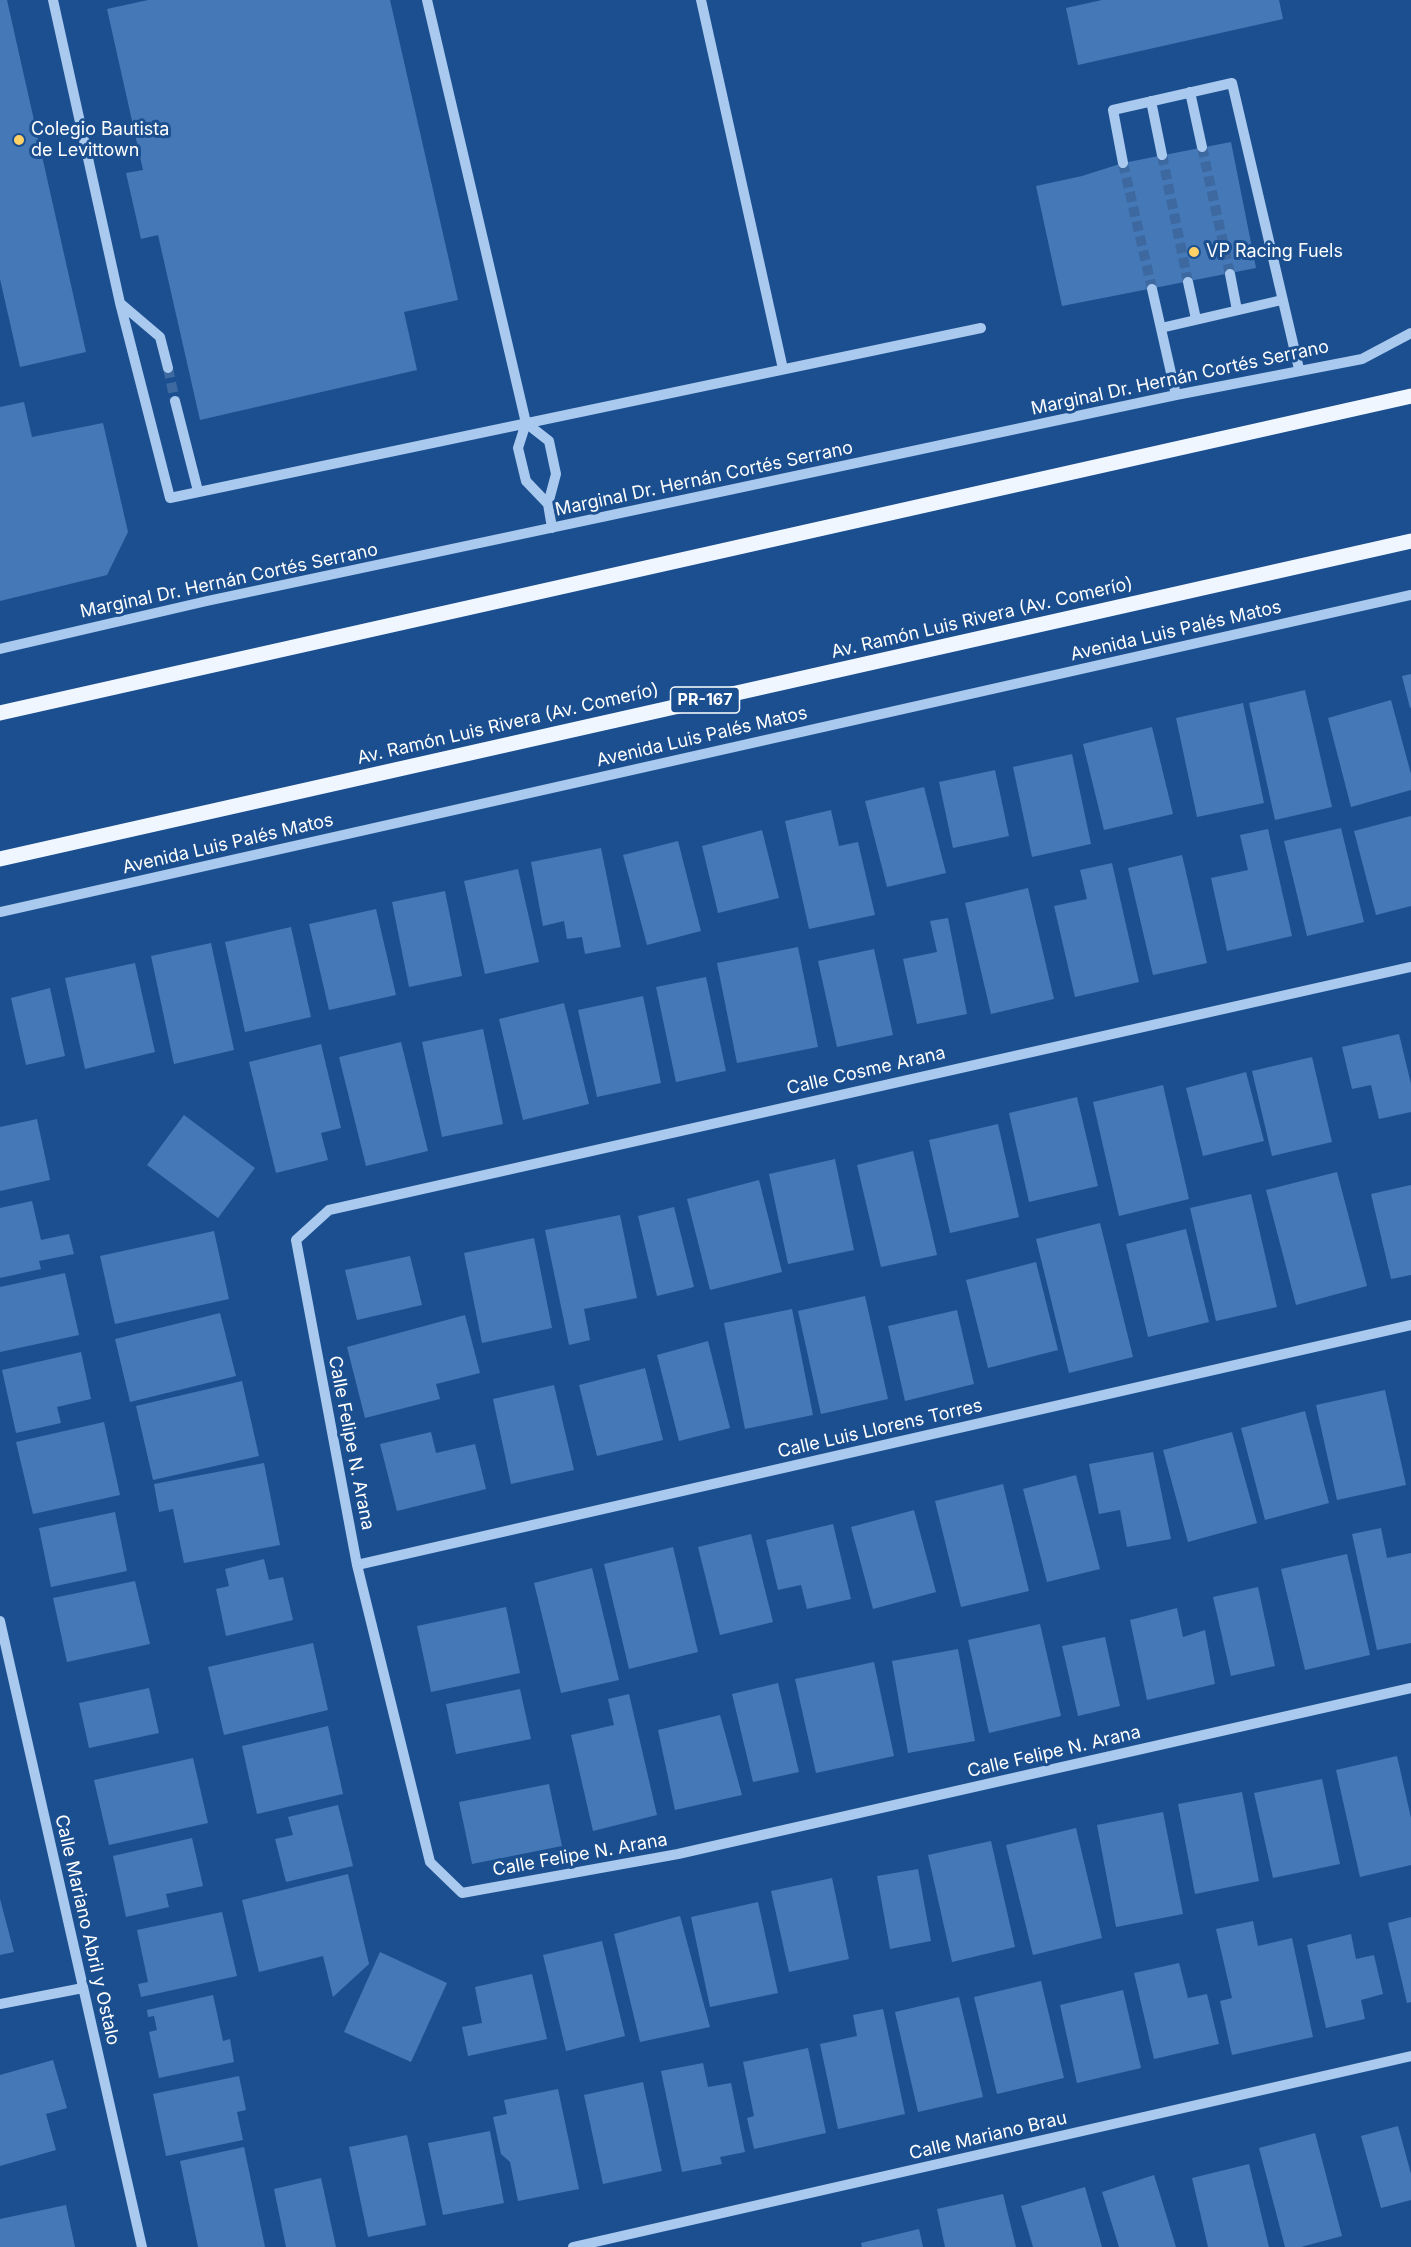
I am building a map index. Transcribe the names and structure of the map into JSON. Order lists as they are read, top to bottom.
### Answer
{
  "streets": {
    "main road": ["Av. Ramón Luis Rivera (Av. Comerío)", "PR-167"],
    "street": [
      "Marginal Dr. Hernán Cortés Serrano",
      "Avenida Luis Palés Matos",
      "Calle Cosme Arana",
      "Calle Luis Llorens Torres",
      "Calle Felipe N. Arana",
      "Calle Mariano Abril y Ostalo",
      "Calle Mariano Brau"
    ]
  },
  "crossings": [
    ["Calle Cosme Arana", "Calle Felipe N. Arana"],
    ["Calle Luis Llorens Torres", "Calle Felipe N. Arana"]
  ],
  "places": ["Colegio Bautista de Levittown", "VP Racing Fuels"]
}
